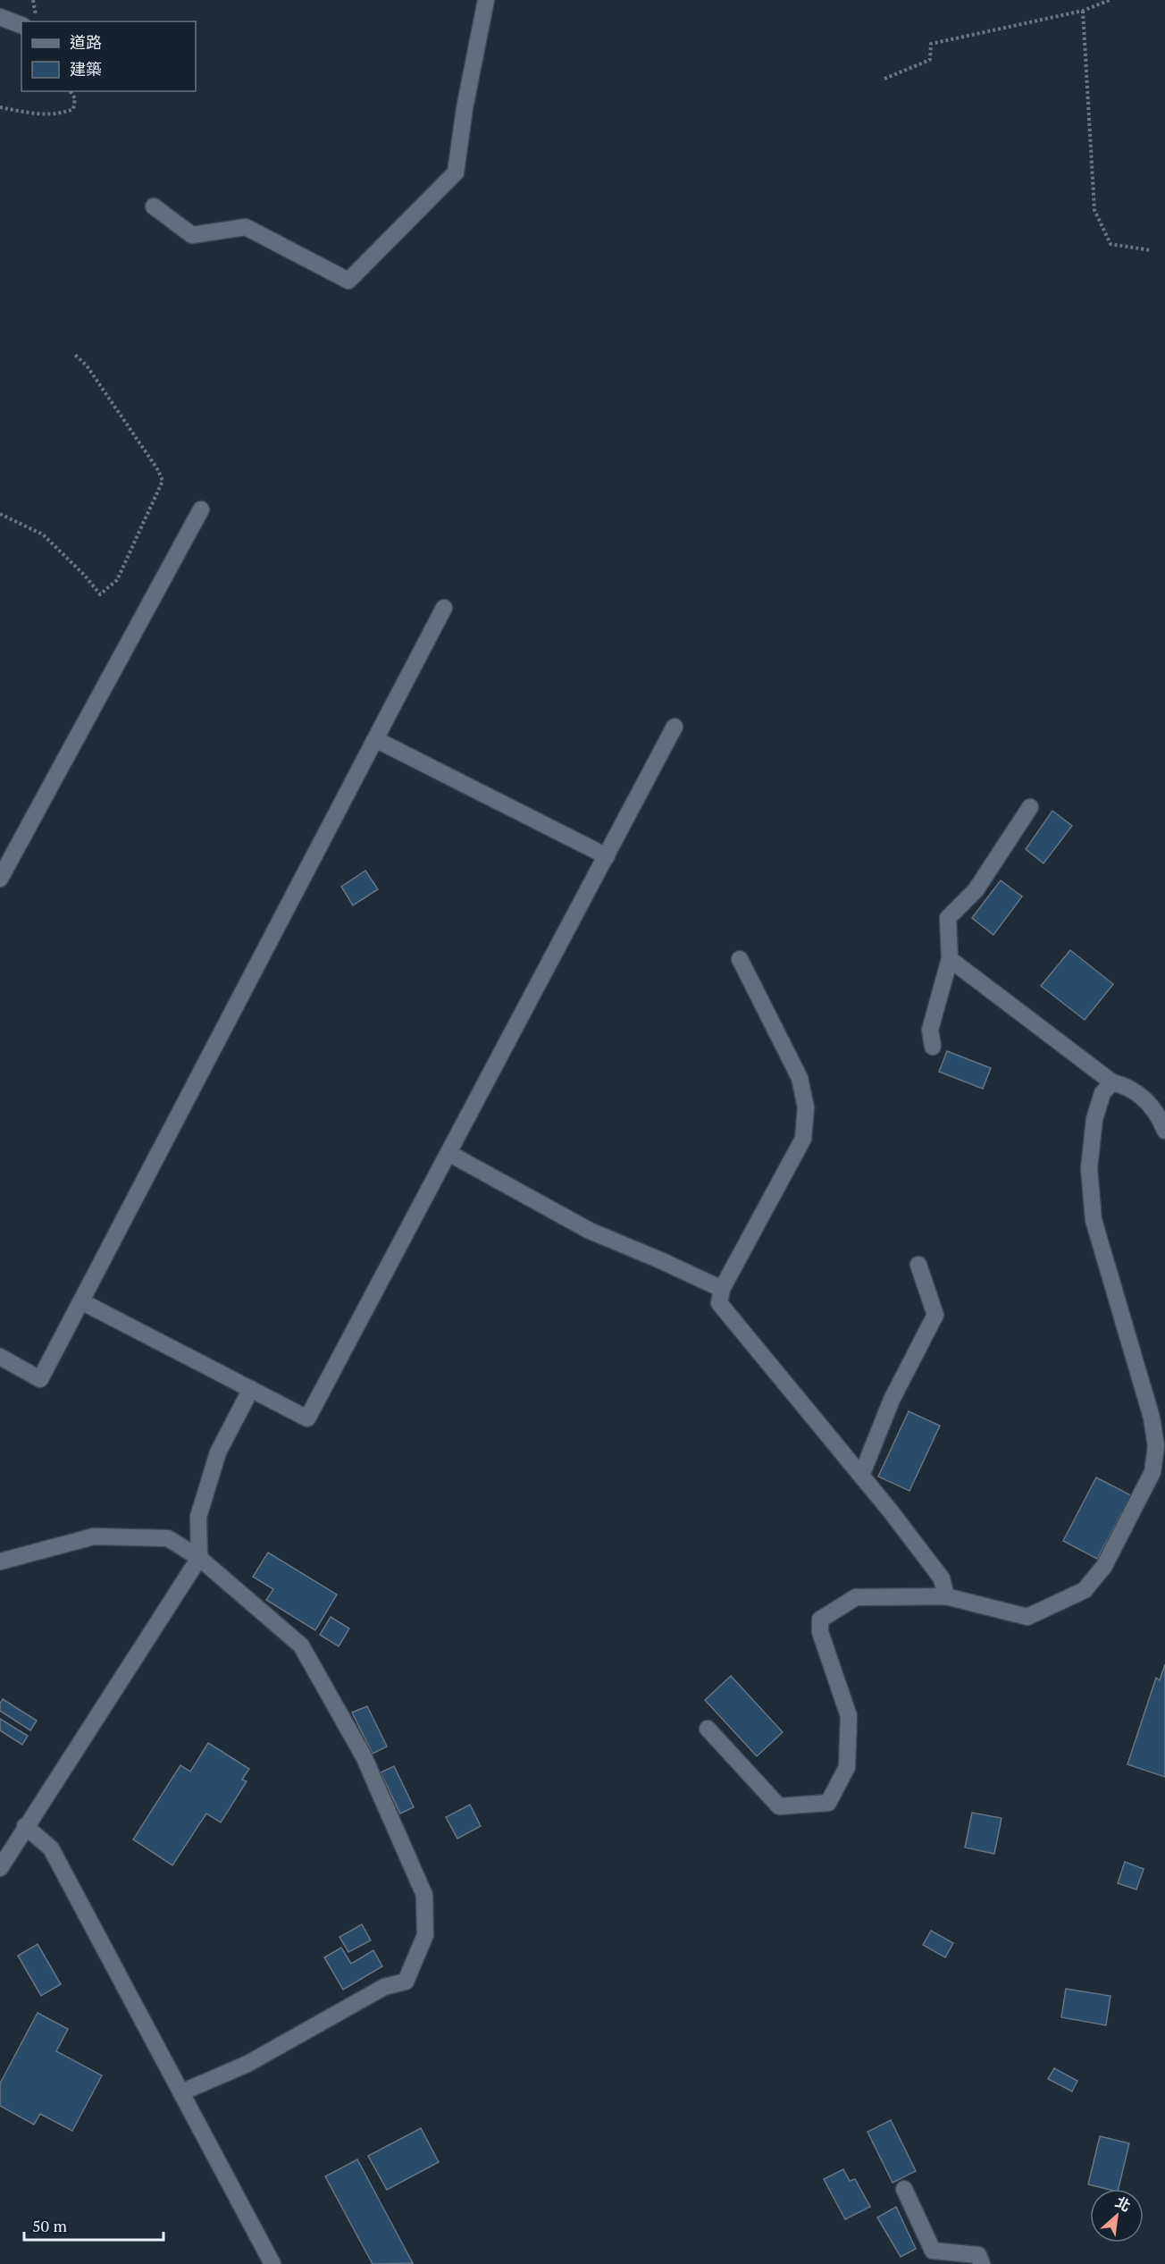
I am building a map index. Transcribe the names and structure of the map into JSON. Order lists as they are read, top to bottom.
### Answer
{
  "legend": ["道路", "建築"],
  "scale_bar": "50 m",
  "north": "top right"
}
